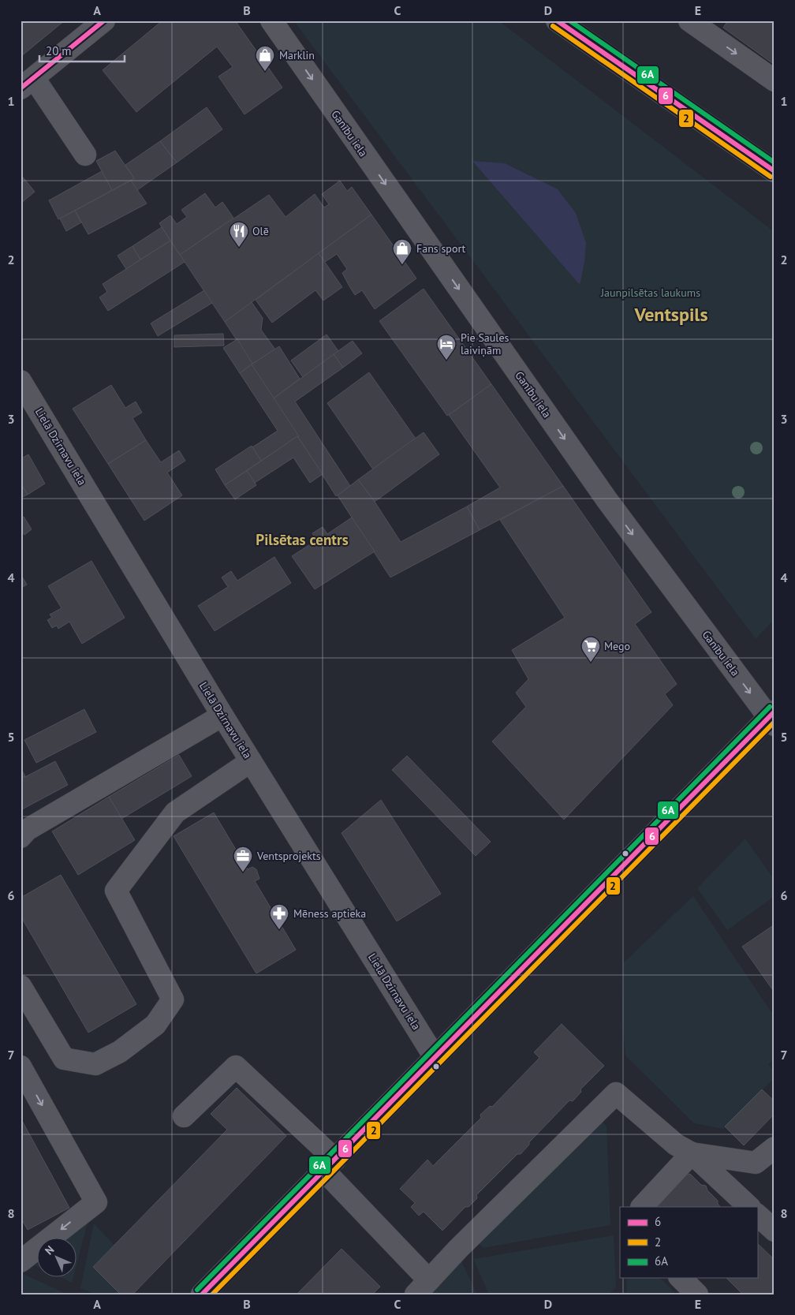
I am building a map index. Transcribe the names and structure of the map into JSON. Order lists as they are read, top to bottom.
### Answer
{
  "streets": {
    "street": ["Ganību iela", "Lielā Dzirnavu iela"]
  },
  "one_way": ["Ganību iela"],
  "districts": ["Ventspils", "Pilsētas centrs"],
  "parks": ["Jaunpilsētas laukums"],
  "places": {
    "shop": ["Marklin", "Fans sport"],
    "restaurant": ["Olē"],
    "hotel": ["Pie Saules laiviņām"],
    "supermarket": ["Mego"],
    "office": ["Ventsprojekts"],
    "pharmacy": ["Mēness aptieka"]
  },
  "lines": ["transit line 6", "transit line 6A", "transit line 2"],
  "legend": ["6", "2", "6A"],
  "scale_bar": "20 m",
  "north": "top left",
  "grid": {
    "columns": [
      "A",
      "B",
      "C",
      "D",
      "E"
    ],
    "rows": [
      "1",
      "2",
      "3",
      "4",
      "5",
      "6",
      "7",
      "8"
    ]
  }
}
